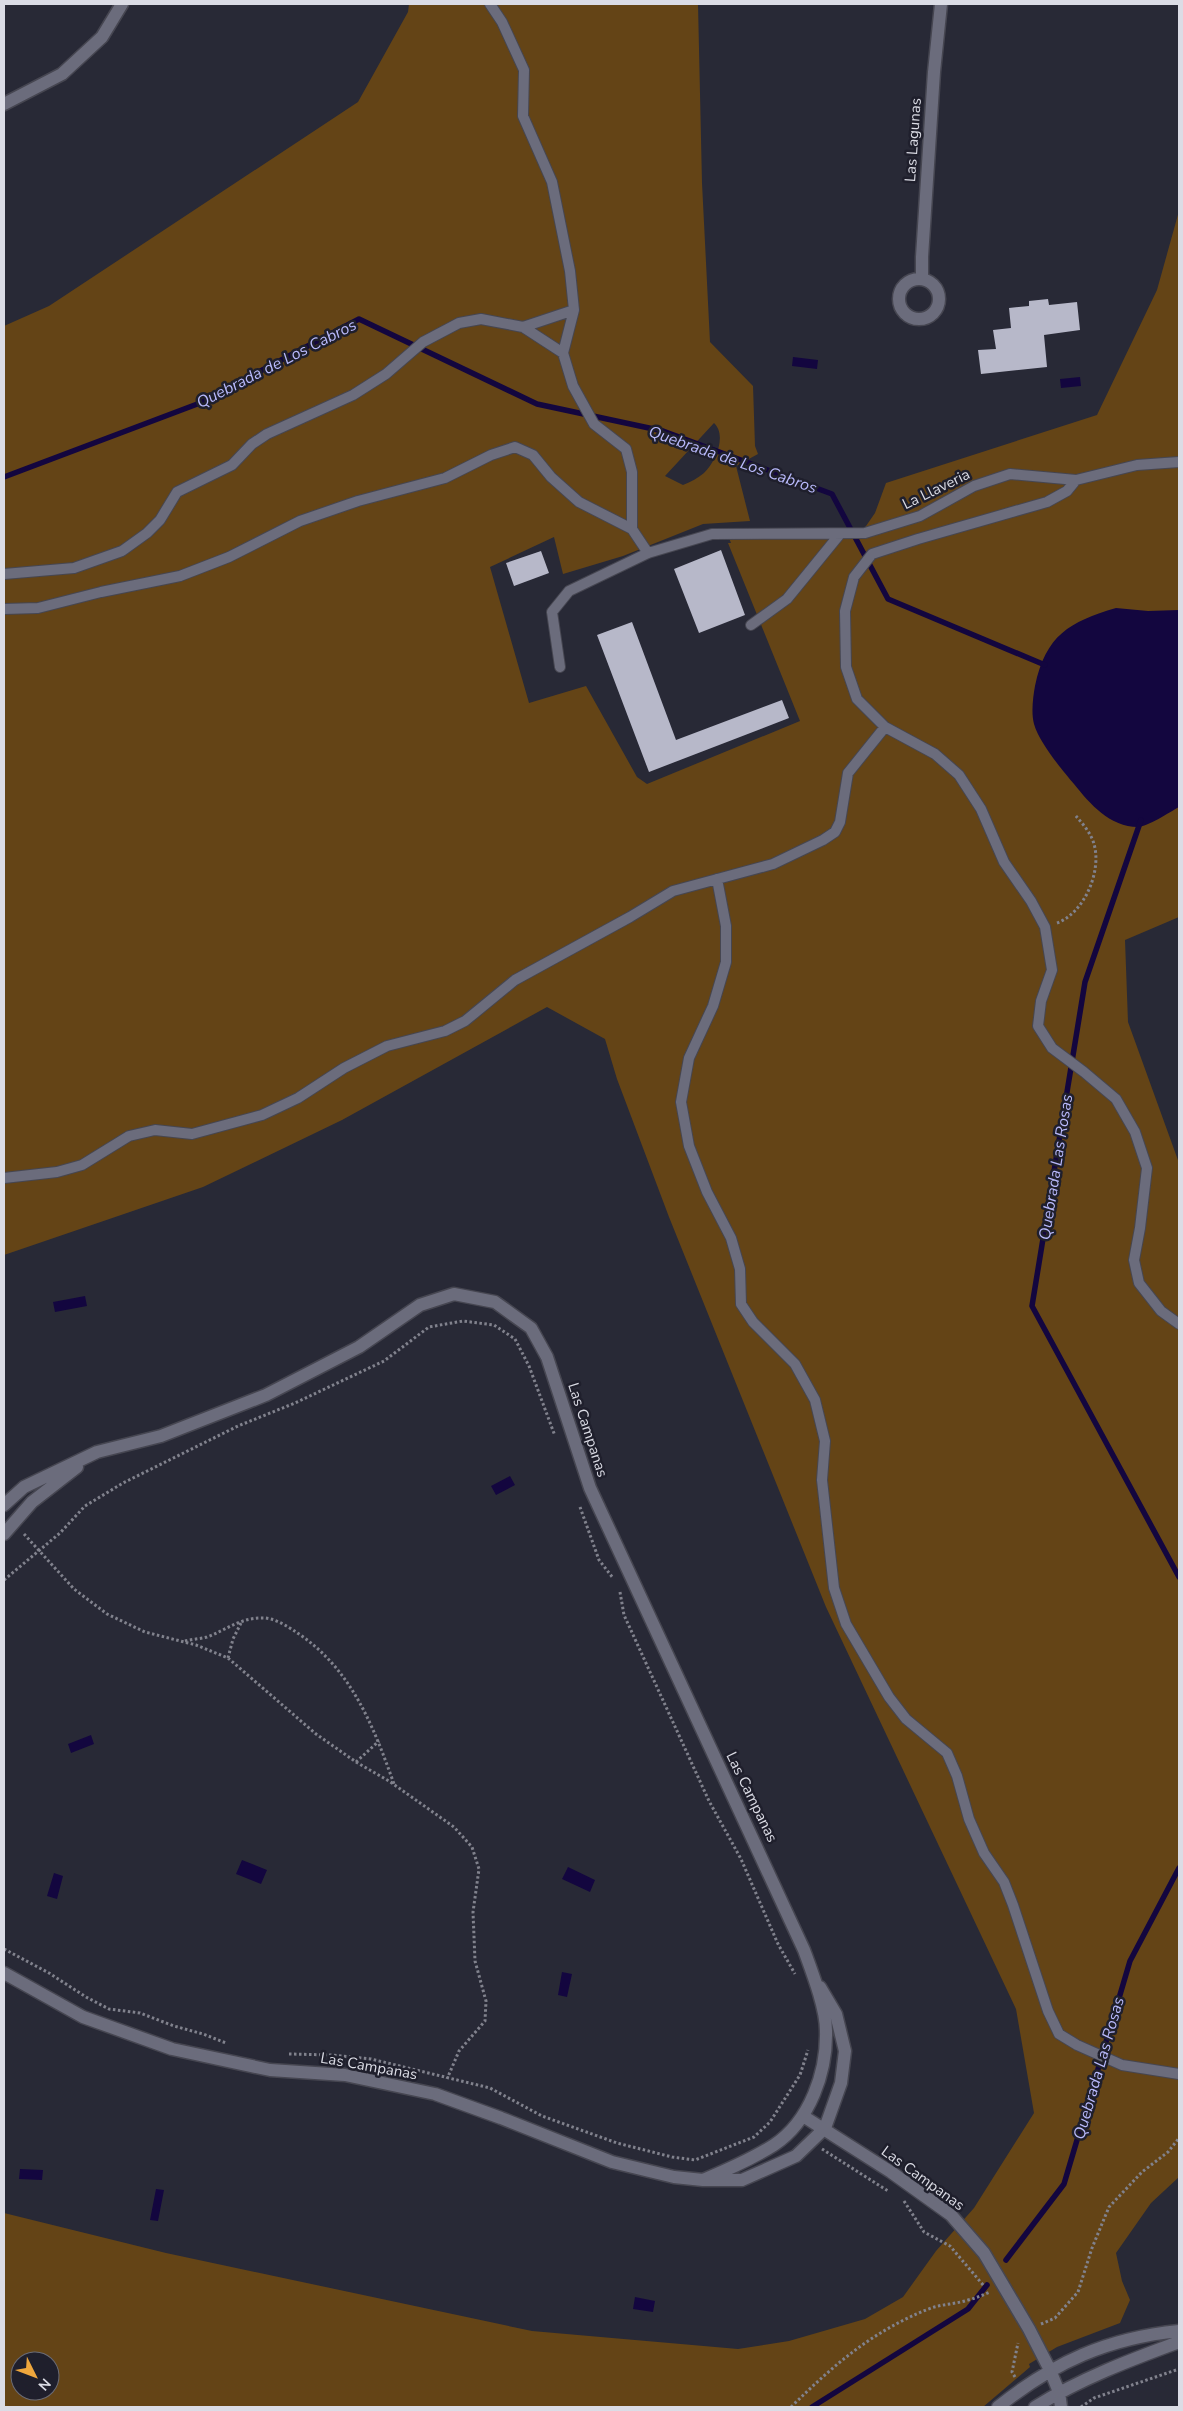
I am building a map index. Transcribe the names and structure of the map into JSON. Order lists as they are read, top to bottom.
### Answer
{
  "streets": {
    "street": ["Las Lagunas", "Las Campanas"],
    "lane": ["La Llaveria"]
  },
  "water": ["Quebrada de Los Cabros", "Quebrada Las Rosas"],
  "north": "bottom right"
}
